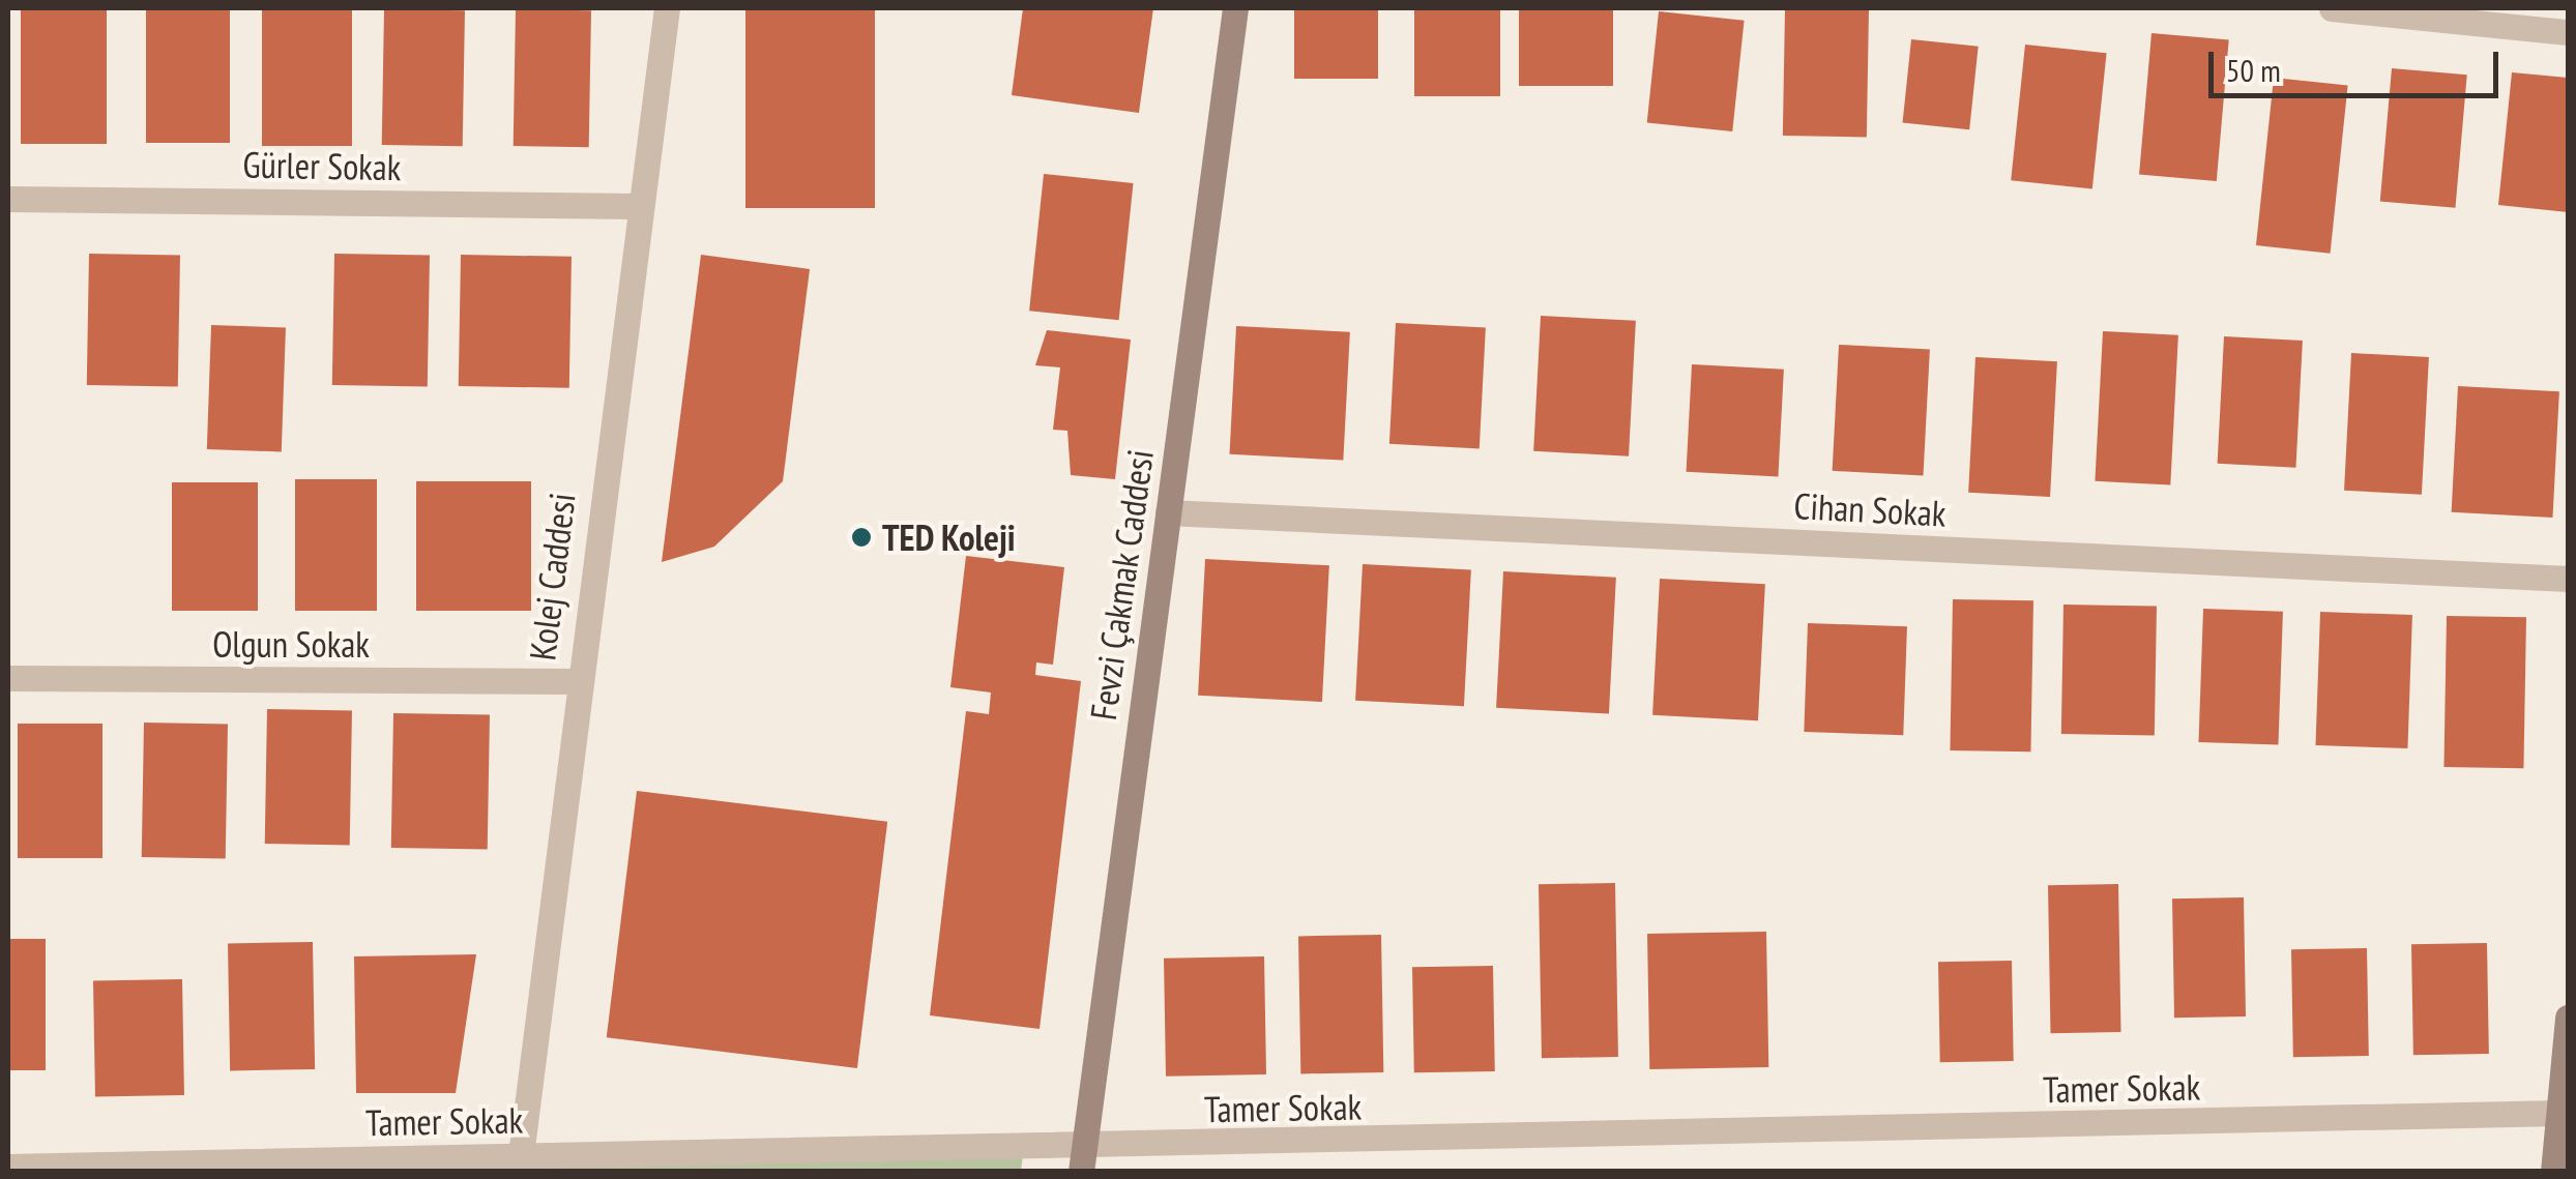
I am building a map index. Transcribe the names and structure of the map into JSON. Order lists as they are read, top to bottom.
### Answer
{
  "streets": {
    "street": [
      "Gürler Sokak",
      "Cihan Sokak",
      "Kolej Caddesi",
      "Fevzi Çakmak Caddesi",
      "Olgun Sokak",
      "Tamer Sokak"
    ]
  },
  "crossings": [
    ["Gürler Sokak", "Kolej Caddesi"],
    ["Cihan Sokak", "Fevzi Çakmak Caddesi"],
    ["Kolej Caddesi", "Olgun Sokak"],
    ["Kolej Caddesi", "Tamer Sokak"],
    ["Fevzi Çakmak Caddesi", "Tamer Sokak"]
  ],
  "places": ["TED Koleji"],
  "scale_bar": "50 m"
}
